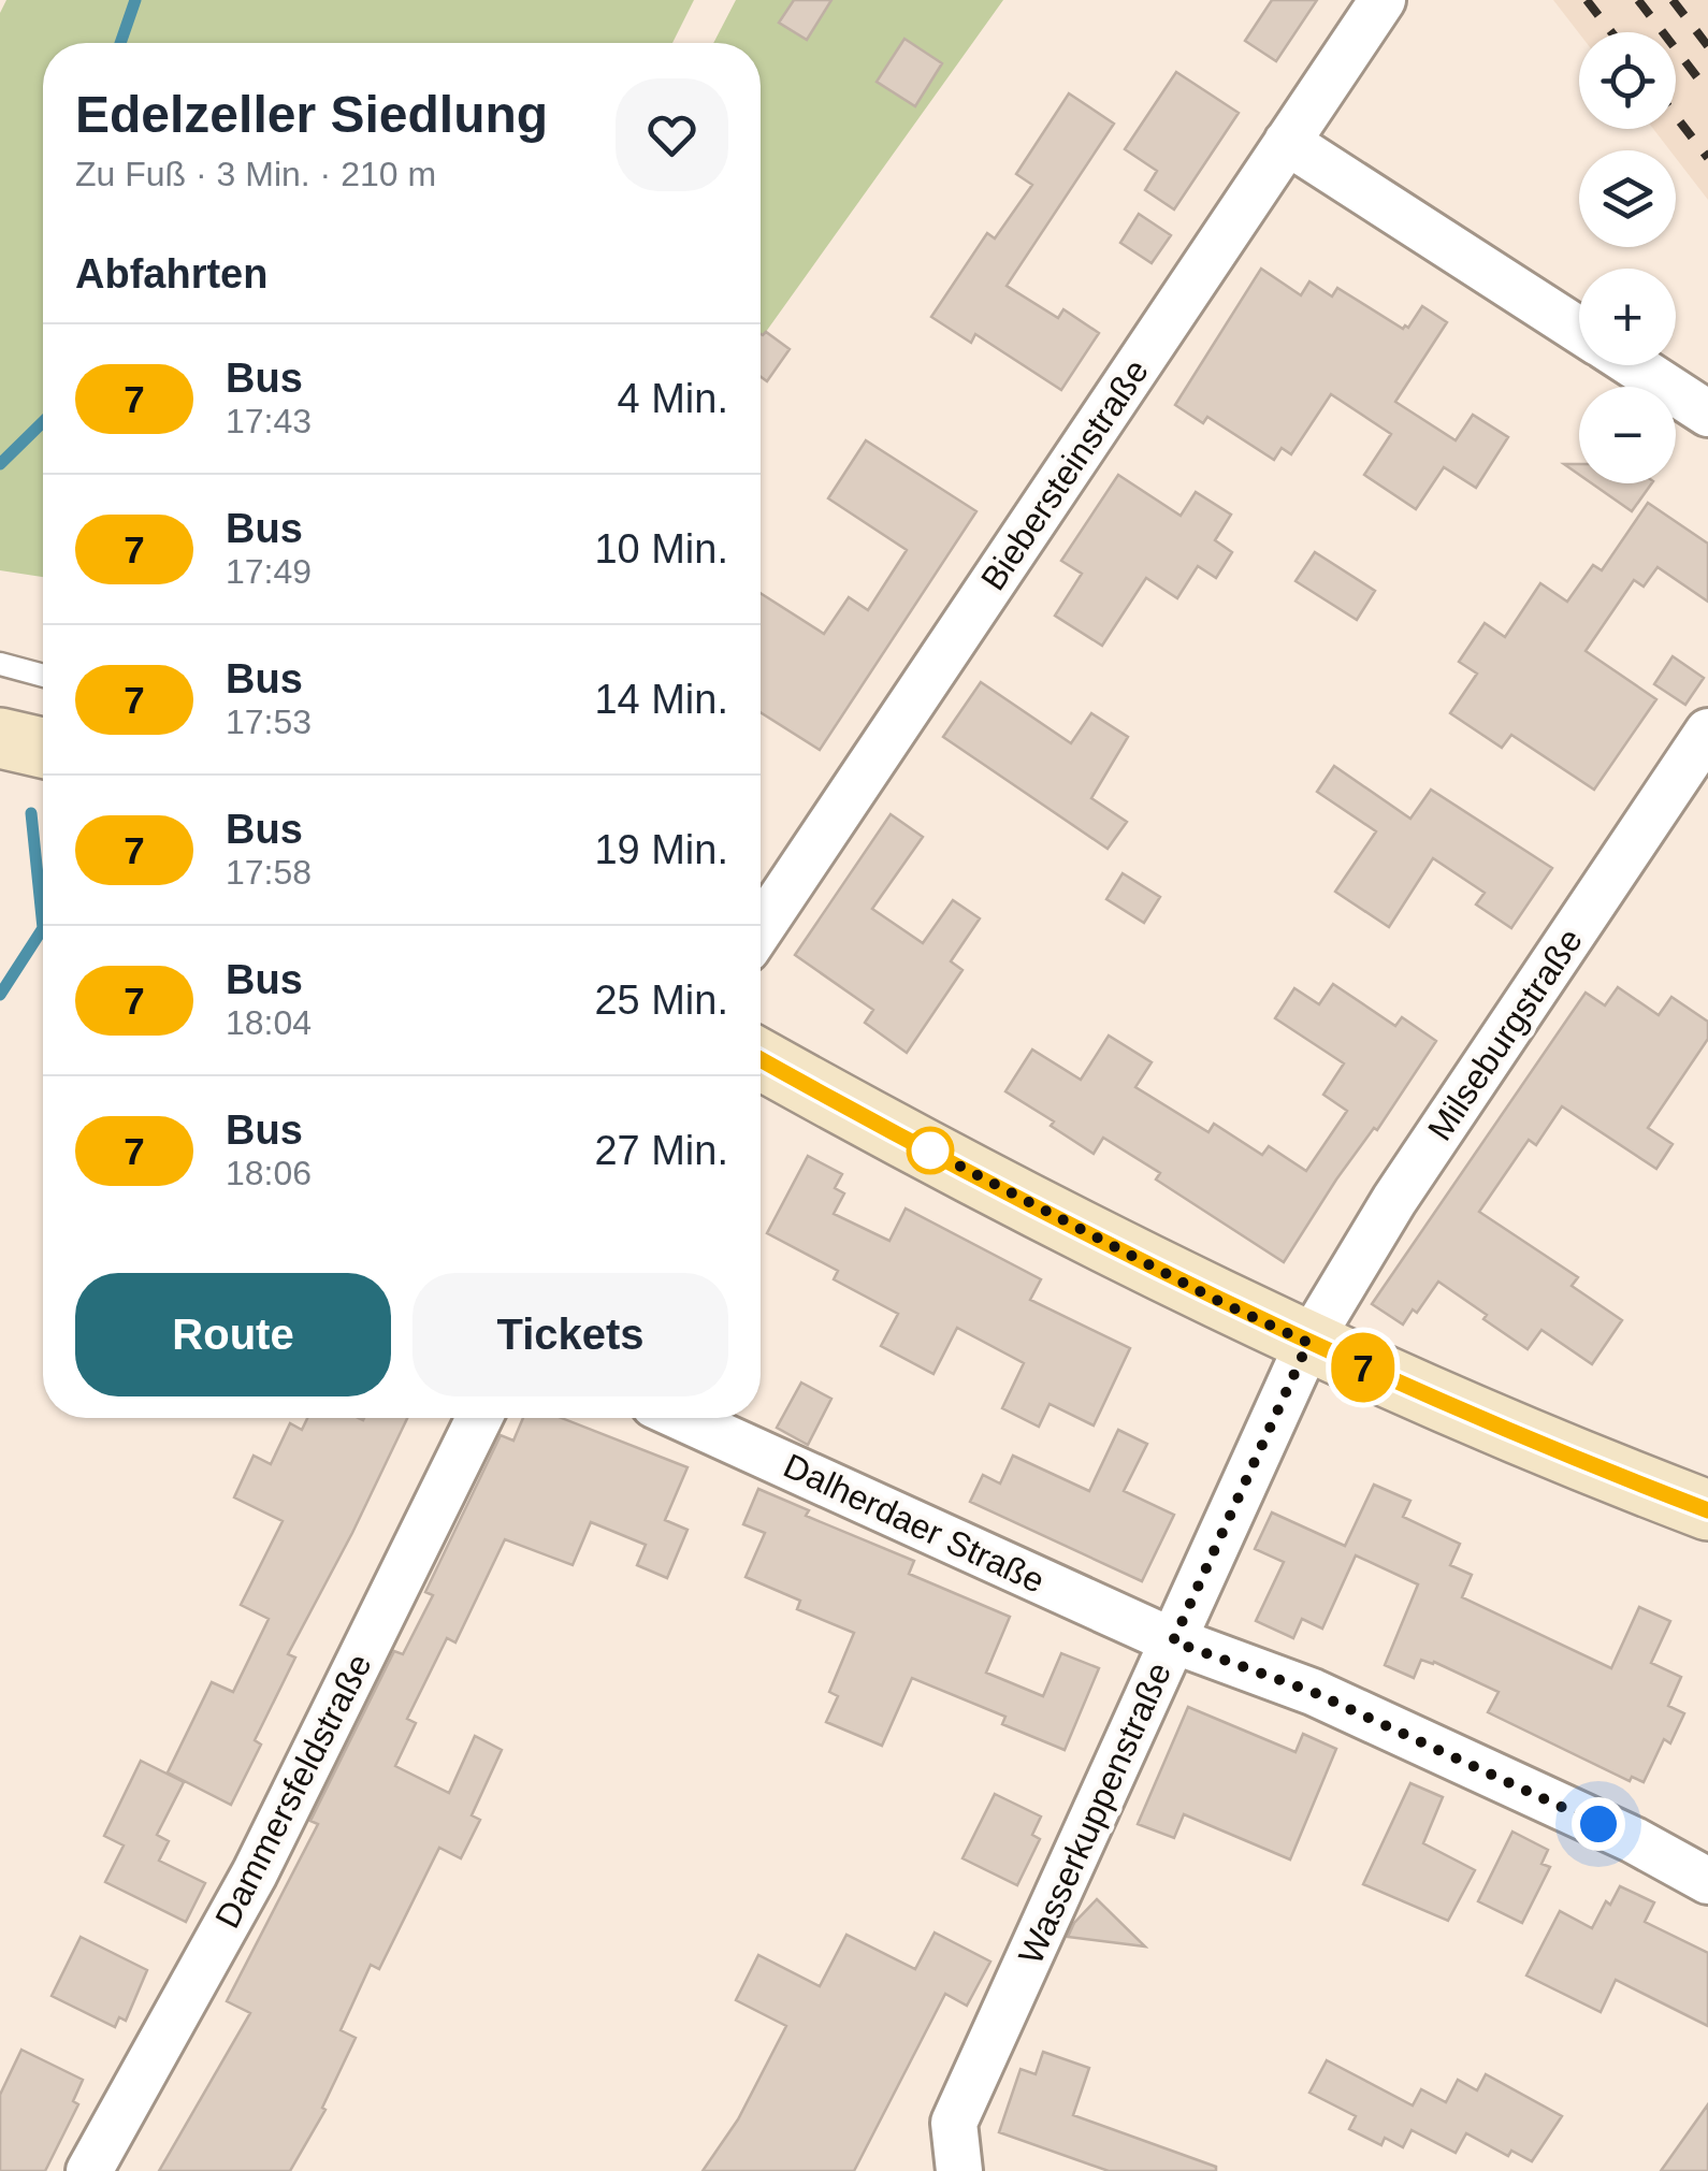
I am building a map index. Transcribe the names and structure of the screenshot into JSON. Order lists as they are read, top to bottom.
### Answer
{
  "streets": {
    "street": [
      "Biebersteinstraße",
      "Milseburgstraße",
      "Dalherdaer Straße",
      "Dammersfeldstraße",
      "Wasserkuppenstraße"
    ]
  },
  "crossings": [
    ["Milseburgstraße", "Wasserkuppenstraße"],
    ["Dalherdaer Straße", "Wasserkuppenstraße"]
  ],
  "lines": ["bus line 7"],
  "page": {
    "on_map": "7",
    "map_buttons": ["+", "−"],
    "heading": [
      ["Edelzeller Siedlung", "Zu Fuß · 3 Min. · 210 m"],
      "Abfahrten"
    ],
    "list": [
      {
        "mark": "7",
        "name": "Bus",
        "note": "17:43",
        "value": "4 Min."
      },
      {
        "mark": "7",
        "name": "Bus",
        "note": "17:49",
        "value": "10 Min."
      },
      {
        "mark": "7",
        "name": "Bus",
        "note": "17:53",
        "value": "14 Min."
      },
      {
        "mark": "7",
        "name": "Bus",
        "note": "17:58",
        "value": "19 Min."
      },
      {
        "mark": "7",
        "name": "Bus",
        "note": "18:04",
        "value": "25 Min."
      },
      {
        "mark": "7",
        "name": "Bus",
        "note": "18:06",
        "value": "27 Min."
      }
    ],
    "buttons": ["Route", "Tickets"]
  }
}
